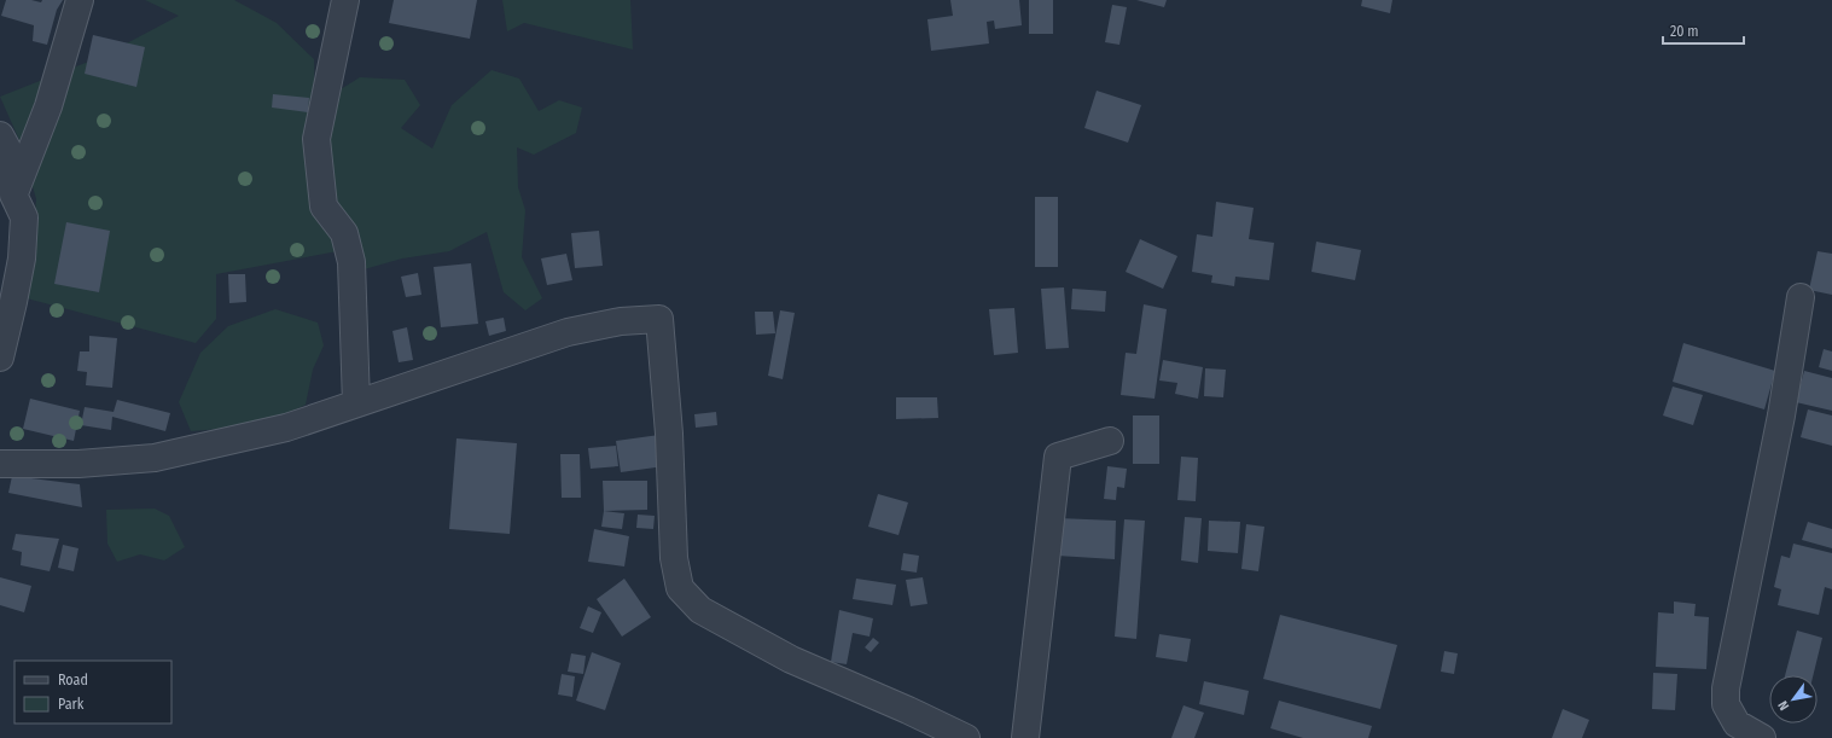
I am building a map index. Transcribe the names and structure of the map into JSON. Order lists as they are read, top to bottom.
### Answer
{
  "legend": ["Road", "Park"],
  "scale_bar": "20 m",
  "north": "bottom left"
}
